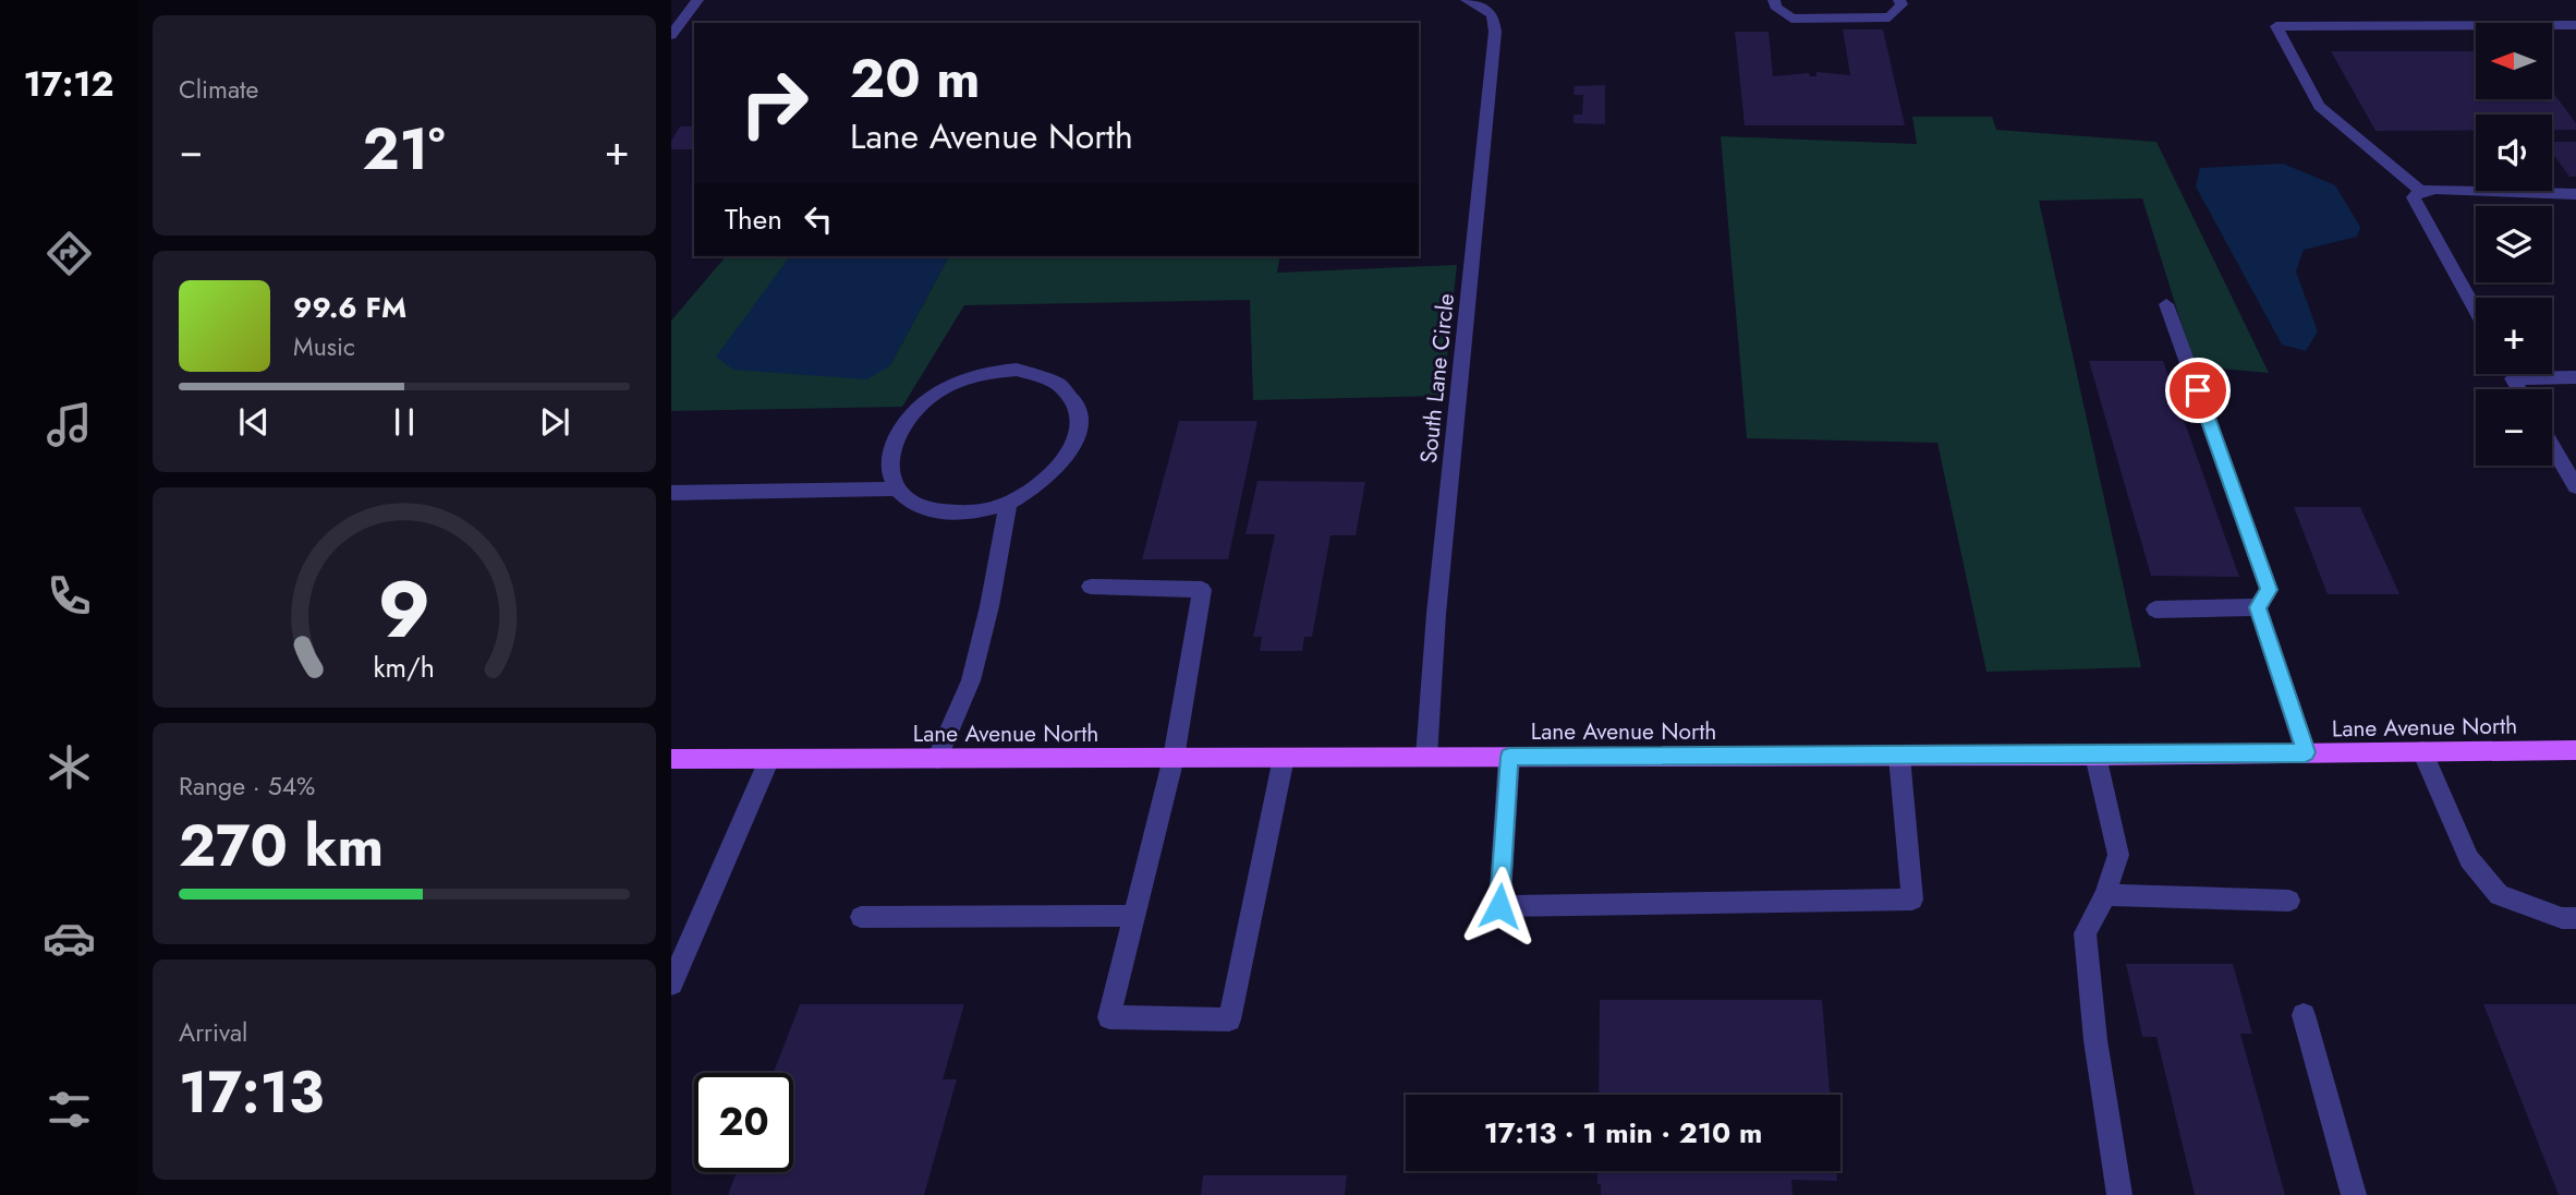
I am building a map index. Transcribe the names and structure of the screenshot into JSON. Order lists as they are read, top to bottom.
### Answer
{
  "streets": {
    "main road": ["Lane Avenue North"],
    "street": ["South Lane Circle"]
  },
  "crossings": [
    ["South Lane Circle", "Lane Avenue North"]
  ],
  "north": "left",
  "page": {
    "tabs": "17:12",
    "tile": [
      "Climate",
      ["Range · 54%", "270 km"],
      ["Arrival", "17:13"]
    ],
    "map_buttons": ["+", "−"],
    "turn": ["20 m", "Lane Avenue North"],
    "heat": ["−", "21°", "+"],
    "then": "Then",
    "song": ["99.6 FM", "Music"],
    "limit": "20",
    "trip": "17:13 · 1 min · 210 m",
    "gauge": ["9", "km/h"]
  }
}
